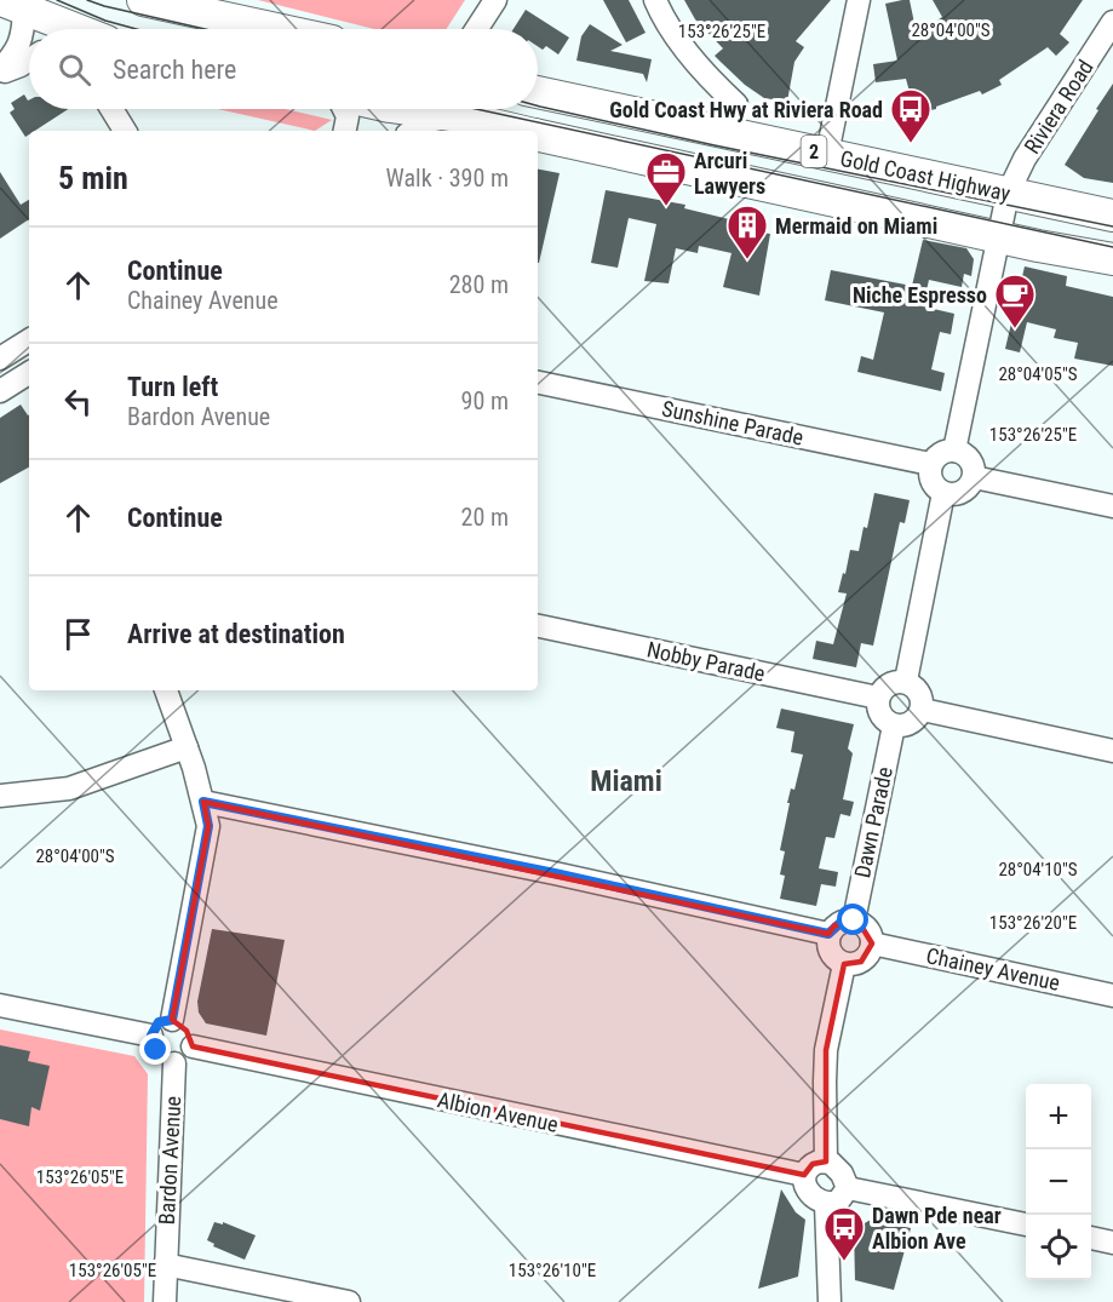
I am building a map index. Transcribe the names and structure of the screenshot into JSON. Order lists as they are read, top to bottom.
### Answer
{
  "streets": {
    "highway": ["2", "Gold Coast Highway"],
    "street": [
      "Riviera Road",
      "Sunshine Parade",
      "Nobby Parade",
      "Dawn Parade",
      "Chainey Avenue",
      "Albion Avenue",
      "Bardon Avenue"
    ]
  },
  "crossings": [
    ["Riviera Road", "Gold Coast Highway"],
    ["Nobby Parade", "Dawn Parade"],
    ["Dawn Parade", "Chainey Avenue"],
    ["Albion Avenue", "Bardon Avenue"]
  ],
  "districts": ["Miami"],
  "places": {
    "bus stop": ["Gold Coast Hwy at Riviera Road", "Dawn Pde near Albion Ave"],
    "office": ["Arcuri Lawyers"],
    "building": ["Mermaid on Miami"],
    "cafe": ["Niche Espresso"]
  },
  "page": {
    "search": "Search here",
    "heading": ["5 min", "Walk · 390 m"],
    "list": [
      ["Continue", "Chainey Avenue", "280 m"],
      ["Turn left", "Bardon Avenue", "90 m"],
      ["Continue", "20 m"],
      "Arrive at destination"
    ],
    "map_buttons": ["+", "−"]
  },
  "coordinates": [
    "28°04'00\"S",
    "153°26'25\"E",
    "28°04'05\"S",
    "28°04'10\"S",
    "153°26'20\"E",
    "153°26'05\"E",
    "153°26'10\"E"
  ]
}
